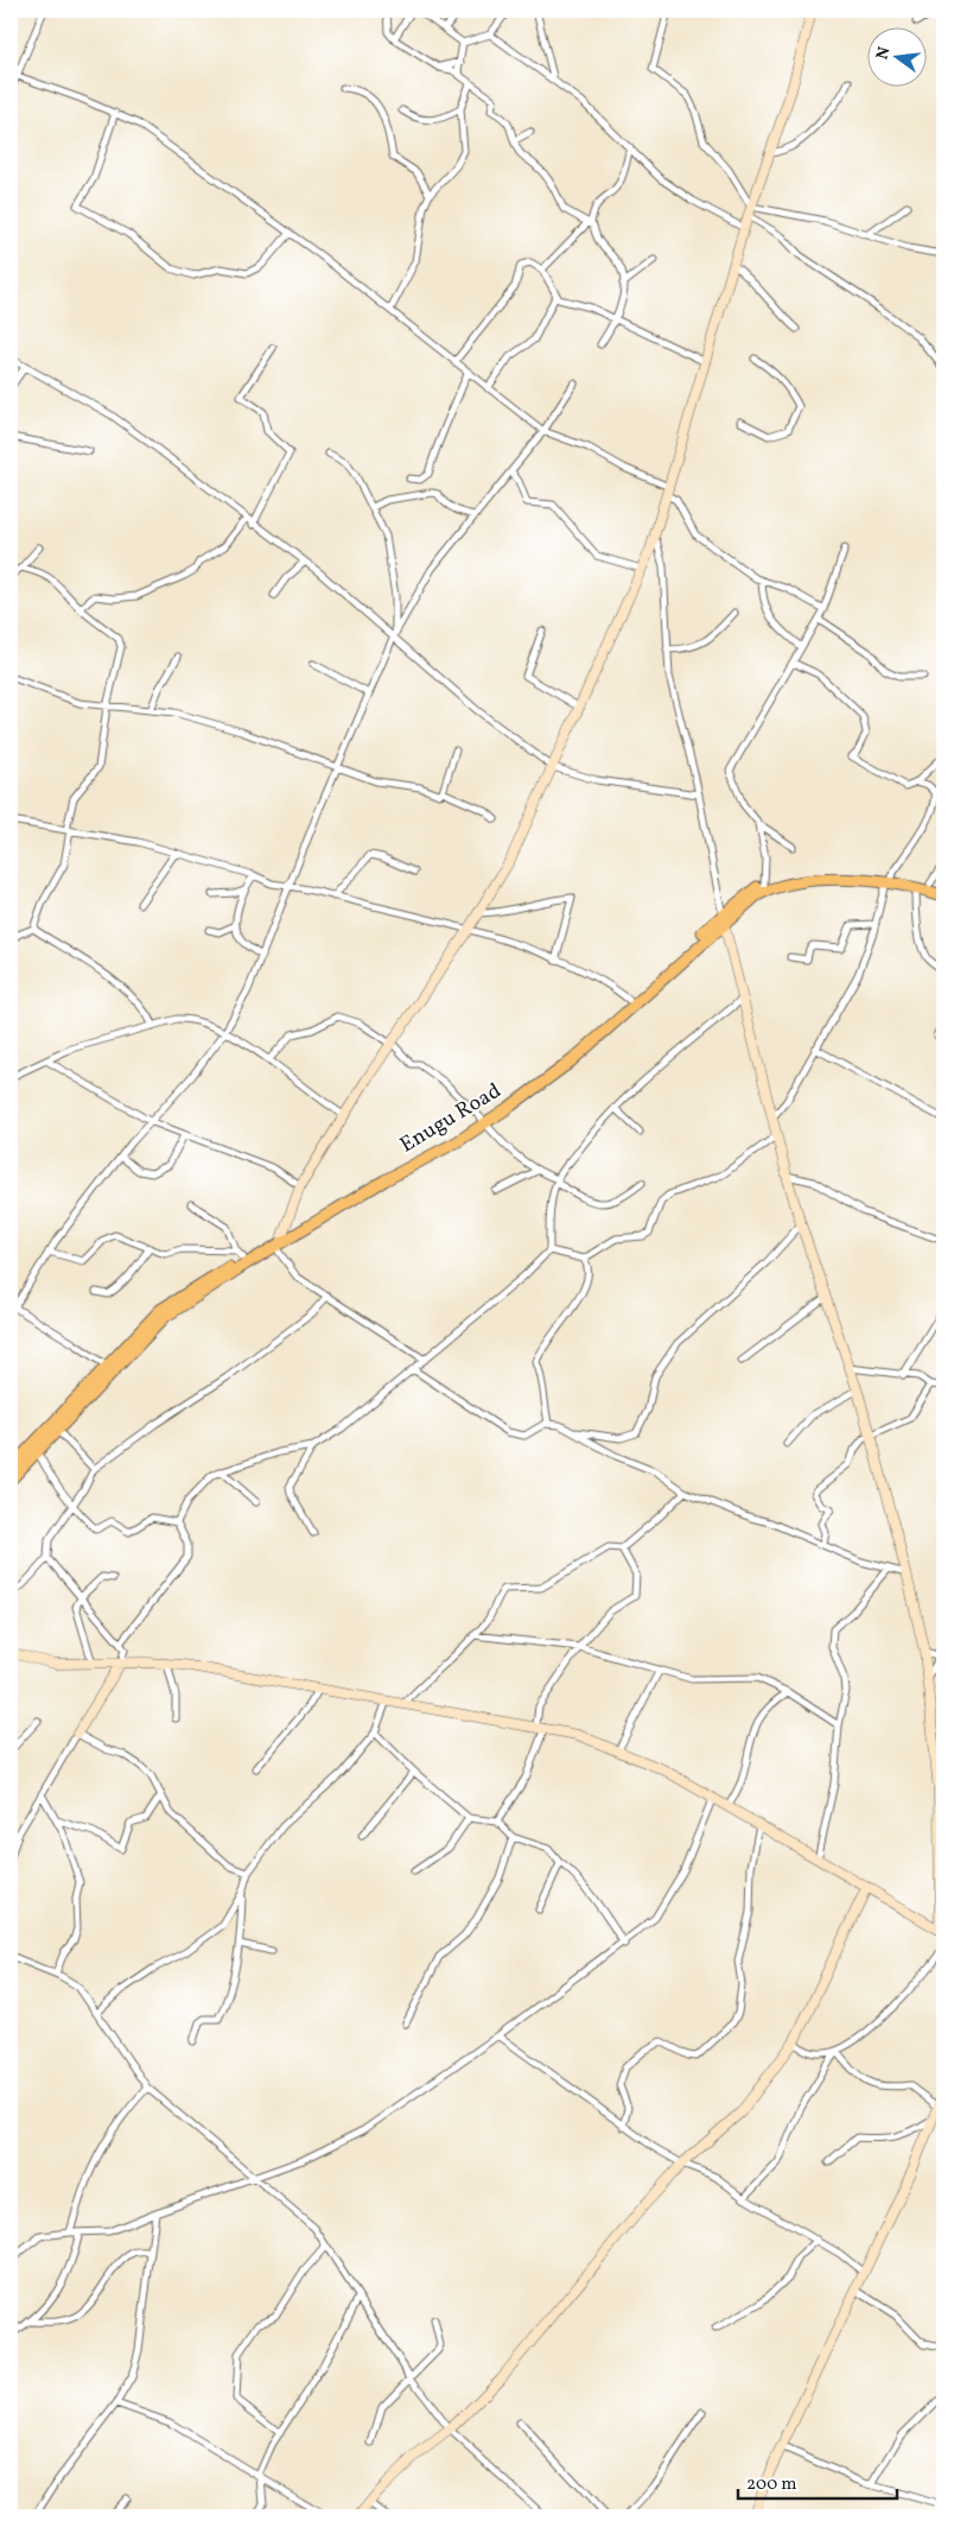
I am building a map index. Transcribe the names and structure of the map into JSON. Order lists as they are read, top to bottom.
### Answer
{
  "streets": {
    "main road": ["Enugu Road"]
  },
  "scale_bar": "200 m",
  "north": "left"
}
